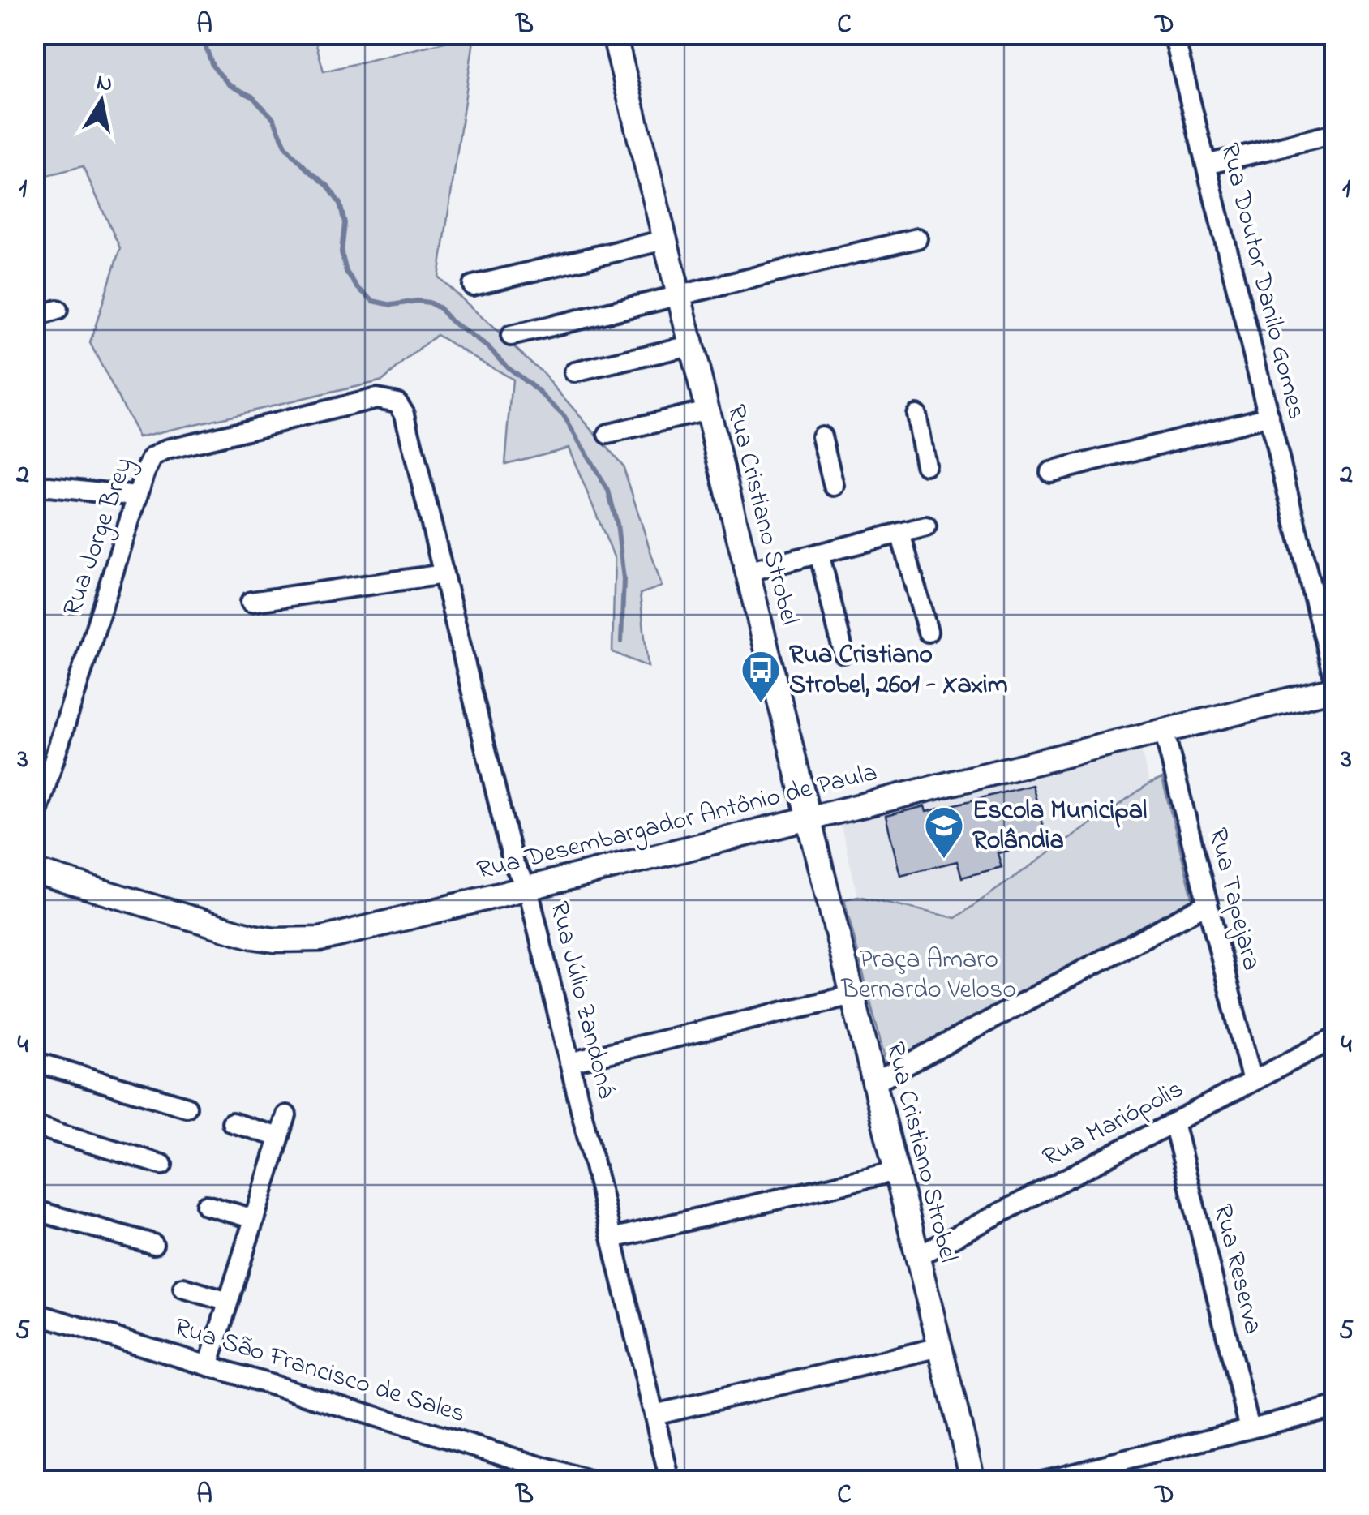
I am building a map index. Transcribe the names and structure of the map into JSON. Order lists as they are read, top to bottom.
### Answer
{
  "streets": {
    "main road": ["Rua Cristiano Strobel", "Rua Desembargador Antônio de Paula"],
    "street": [
      "Rua Doutor Danilo Gomes",
      "Rua Jorge Brey",
      "Rua Tapejara",
      "Rua Júlio Zandoná",
      "Rua Mariópolis",
      "Rua Reserva",
      "Rua São Francisco de Sales"
    ]
  },
  "crossings": [
    ["Rua Doutor Danilo Gomes", "Rua Desembargador Antônio de Paula"],
    ["Rua Cristiano Strobel", "Rua Desembargador Antônio de Paula"],
    ["Rua Cristiano Strobel", "Rua Mariópolis"],
    ["Rua Jorge Brey", "Rua Júlio Zandoná"],
    ["Rua Desembargador Antônio de Paula", "Rua Tapejara"],
    ["Rua Desembargador Antônio de Paula", "Rua Júlio Zandoná"],
    ["Rua Tapejara", "Rua Mariópolis"],
    ["Rua Mariópolis", "Rua Reserva"]
  ],
  "parks": ["Praça Amaro Bernardo Veloso"],
  "places": {
    "bus stop": ["Rua Cristiano Strobel, 2601 - Xaxim"],
    "school or university": ["Escola Municipal Rolândia"]
  },
  "north": "top",
  "grid": {
    "columns": [
      "A",
      "B",
      "C",
      "D"
    ],
    "rows": [
      "1",
      "2",
      "3",
      "4",
      "5"
    ]
  }
}
